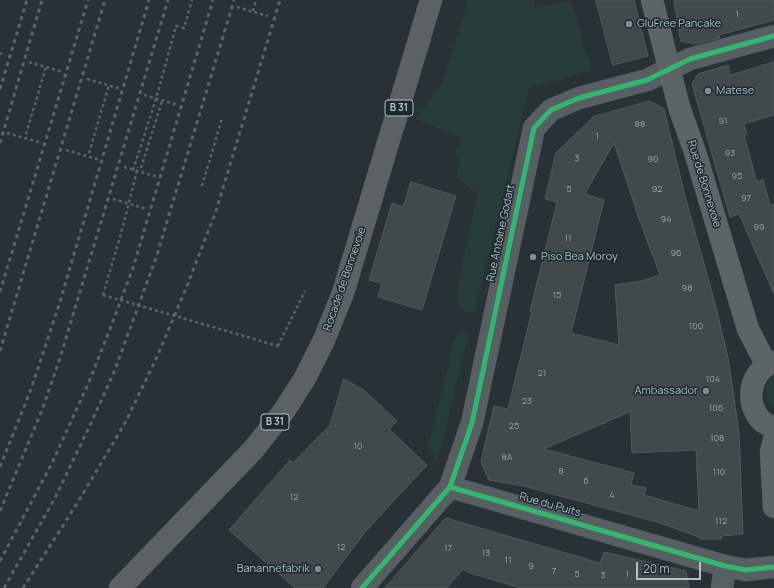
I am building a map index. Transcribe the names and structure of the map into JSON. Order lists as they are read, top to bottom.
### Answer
{
  "streets": {
    "main road": ["B 31", "Rue de Bonnevoie", "Rocade de Bonnevoie"],
    "street": ["Rue Antoine Godart", "Rue du Puits"]
  },
  "crossings": [
    ["Rue de Bonnevoie", "Rue Antoine Godart"],
    ["Rue Antoine Godart", "Rue du Puits"]
  ],
  "places": [
    "GluFree Pancake",
    "Matese",
    "Piso Bea Moroy",
    "Ambassador",
    "Banannefabrik"
  ],
  "house_numbers": [
    "1",
    "91",
    "88",
    "1",
    "93",
    "3",
    "90",
    "95",
    "5",
    "92",
    "97",
    "94",
    "99",
    "11",
    "96",
    "98",
    "15",
    "100",
    "21",
    "104",
    "23",
    "106",
    "25",
    "108",
    "10",
    "8A",
    "8",
    "110",
    "6",
    "4",
    "12",
    "112",
    "12",
    "17",
    "13",
    "11",
    "9",
    "7",
    "5",
    "1",
    "3"
  ],
  "scale_bar": "20 m"
}
